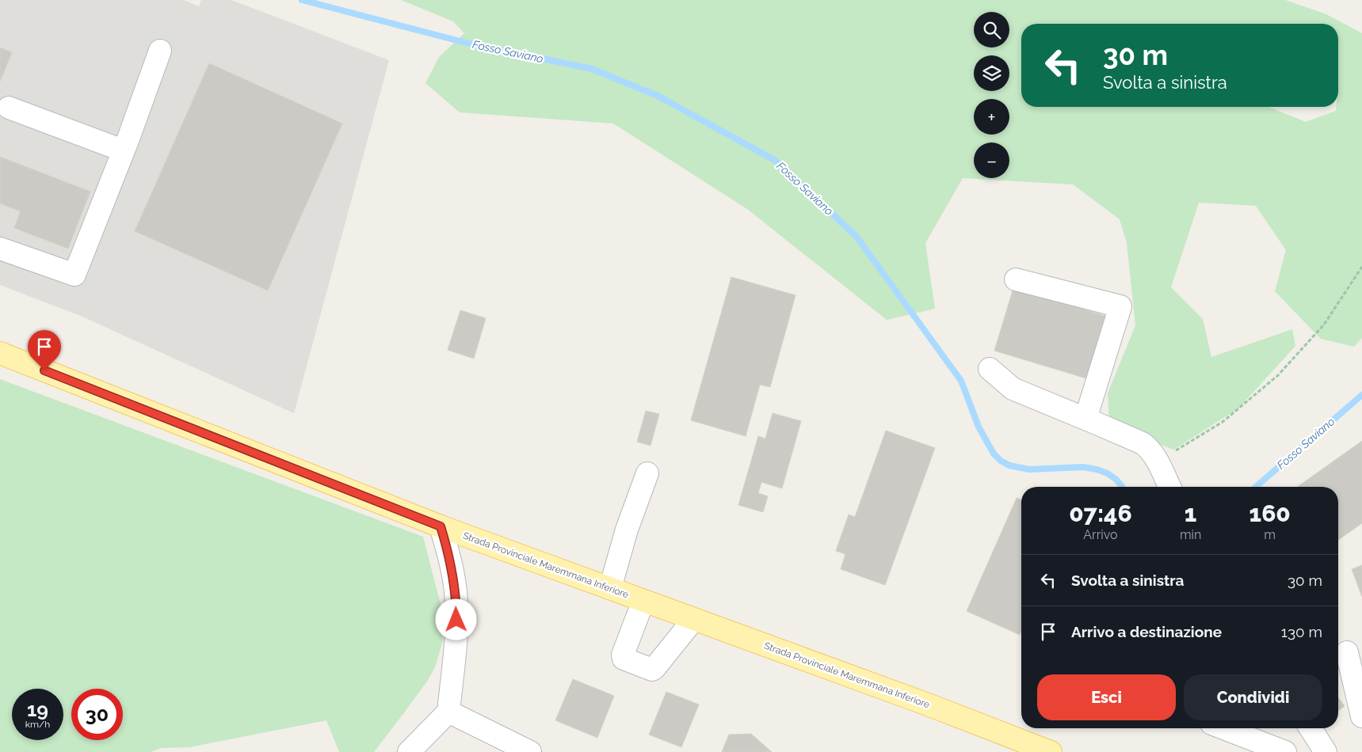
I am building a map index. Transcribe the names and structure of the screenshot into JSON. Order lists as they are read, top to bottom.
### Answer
{
  "streets": {
    "main road": ["Strada Provinciale Maremmana Inferiore"]
  },
  "water": ["Fosso Saviano"],
  "page": {
    "map_buttons": ["+", "−"],
    "turn": ["30 m", "Svolta a sinistra"],
    "eta": [
      "07:46",
      "Arrivo",
      "1",
      "min",
      "160",
      "m"
    ],
    "list": [
      {
        "name": "Svolta a sinistra",
        "value": "30 m"
      },
      {
        "name": "Arrivo a destinazione",
        "value": "130 m"
      }
    ],
    "buttons": ["Esci", "Condividi"],
    "speed": "19 km/h",
    "limit": "30"
  }
}
